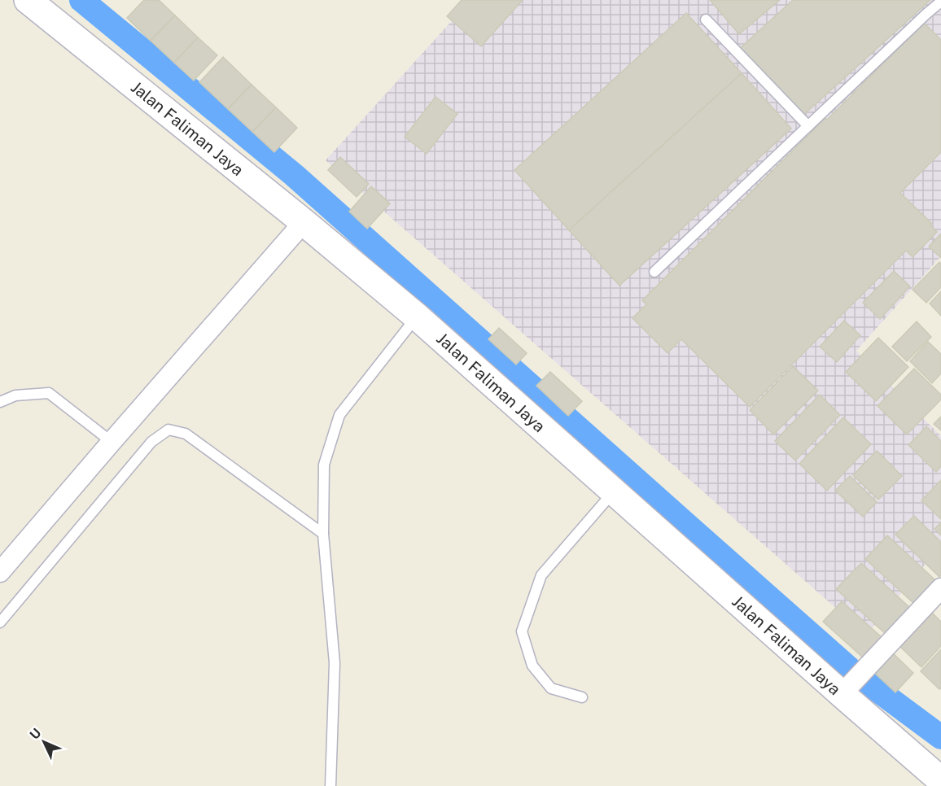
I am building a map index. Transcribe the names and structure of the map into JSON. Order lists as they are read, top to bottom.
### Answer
{
  "streets": {
    "street": ["Jalan Faliman Jaya"]
  },
  "north": "top left"
}
